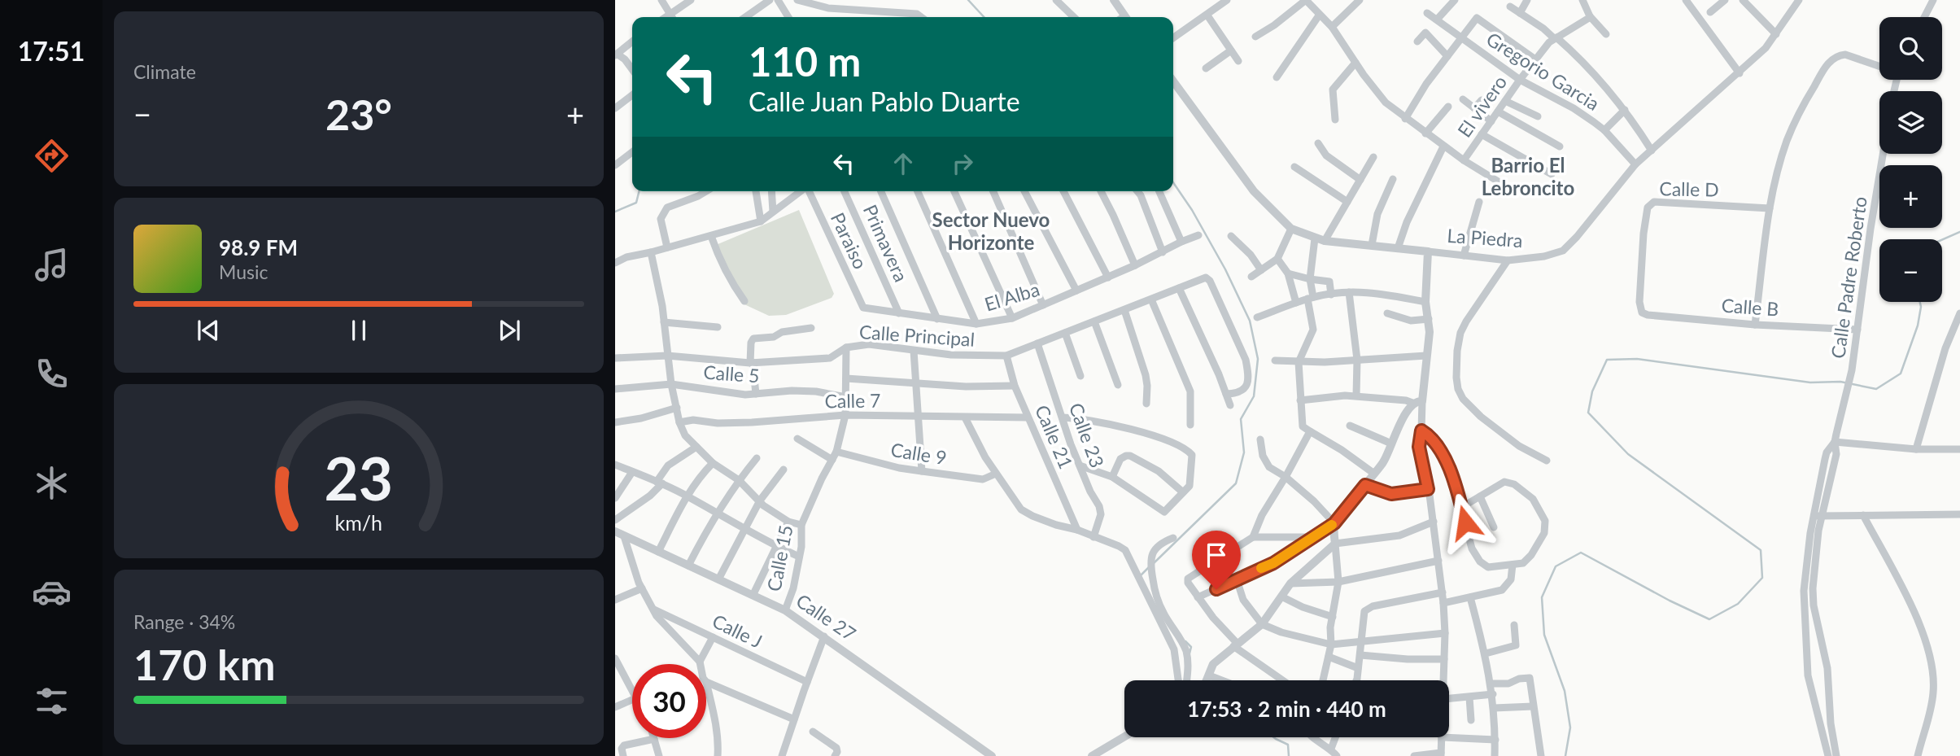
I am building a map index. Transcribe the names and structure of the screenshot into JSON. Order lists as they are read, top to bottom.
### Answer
{
  "streets": {
    "street": [
      "Gregorio Garcia",
      "El vivero",
      "Calle D",
      "La Piedra",
      "Paraiso",
      "Primavera",
      "Calle Padre Roberto",
      "El Alba",
      "Calle B",
      "Calle Principal",
      "Calle 5",
      "Calle 7",
      "Calle 23",
      "Calle 21",
      "Calle 9",
      "Calle 15",
      "Calle 27",
      "Calle J"
    ]
  },
  "crossings": [
    ["Gregorio Garcia", "El vivero"],
    ["Gregorio Garcia", "La Piedra"],
    ["Calle D", "Calle B"],
    ["Paraiso", "El Alba"],
    ["Primavera", "El Alba"],
    ["Calle Padre Roberto", "Calle B"],
    ["Calle Principal", "Calle 23"],
    ["Calle Principal", "Calle 21"],
    ["Calle Principal", "Calle 15"],
    ["Calle 5", "Calle 15"],
    ["Calle 7", "Calle 21"],
    ["Calle 7", "Calle 15"],
    ["Calle 9", "Calle 15"],
    ["Calle 15", "Calle 27"]
  ],
  "districts": ["Barrio El Lebroncito", "Sector Nuevo Horizonte"],
  "page": {
    "tabs": "17:51",
    "tile": [
      "Climate",
      ["Range · 34%", "170 km"]
    ],
    "map_buttons": ["+", "−"],
    "turn": ["110 m", "Calle Juan Pablo Duarte"],
    "heat": ["−", "23°", "+"],
    "song": ["98.9 FM", "Music"],
    "limit": "30",
    "trip": "17:53 · 2 min · 440 m",
    "gauge": ["23", "km/h"]
  }
}
